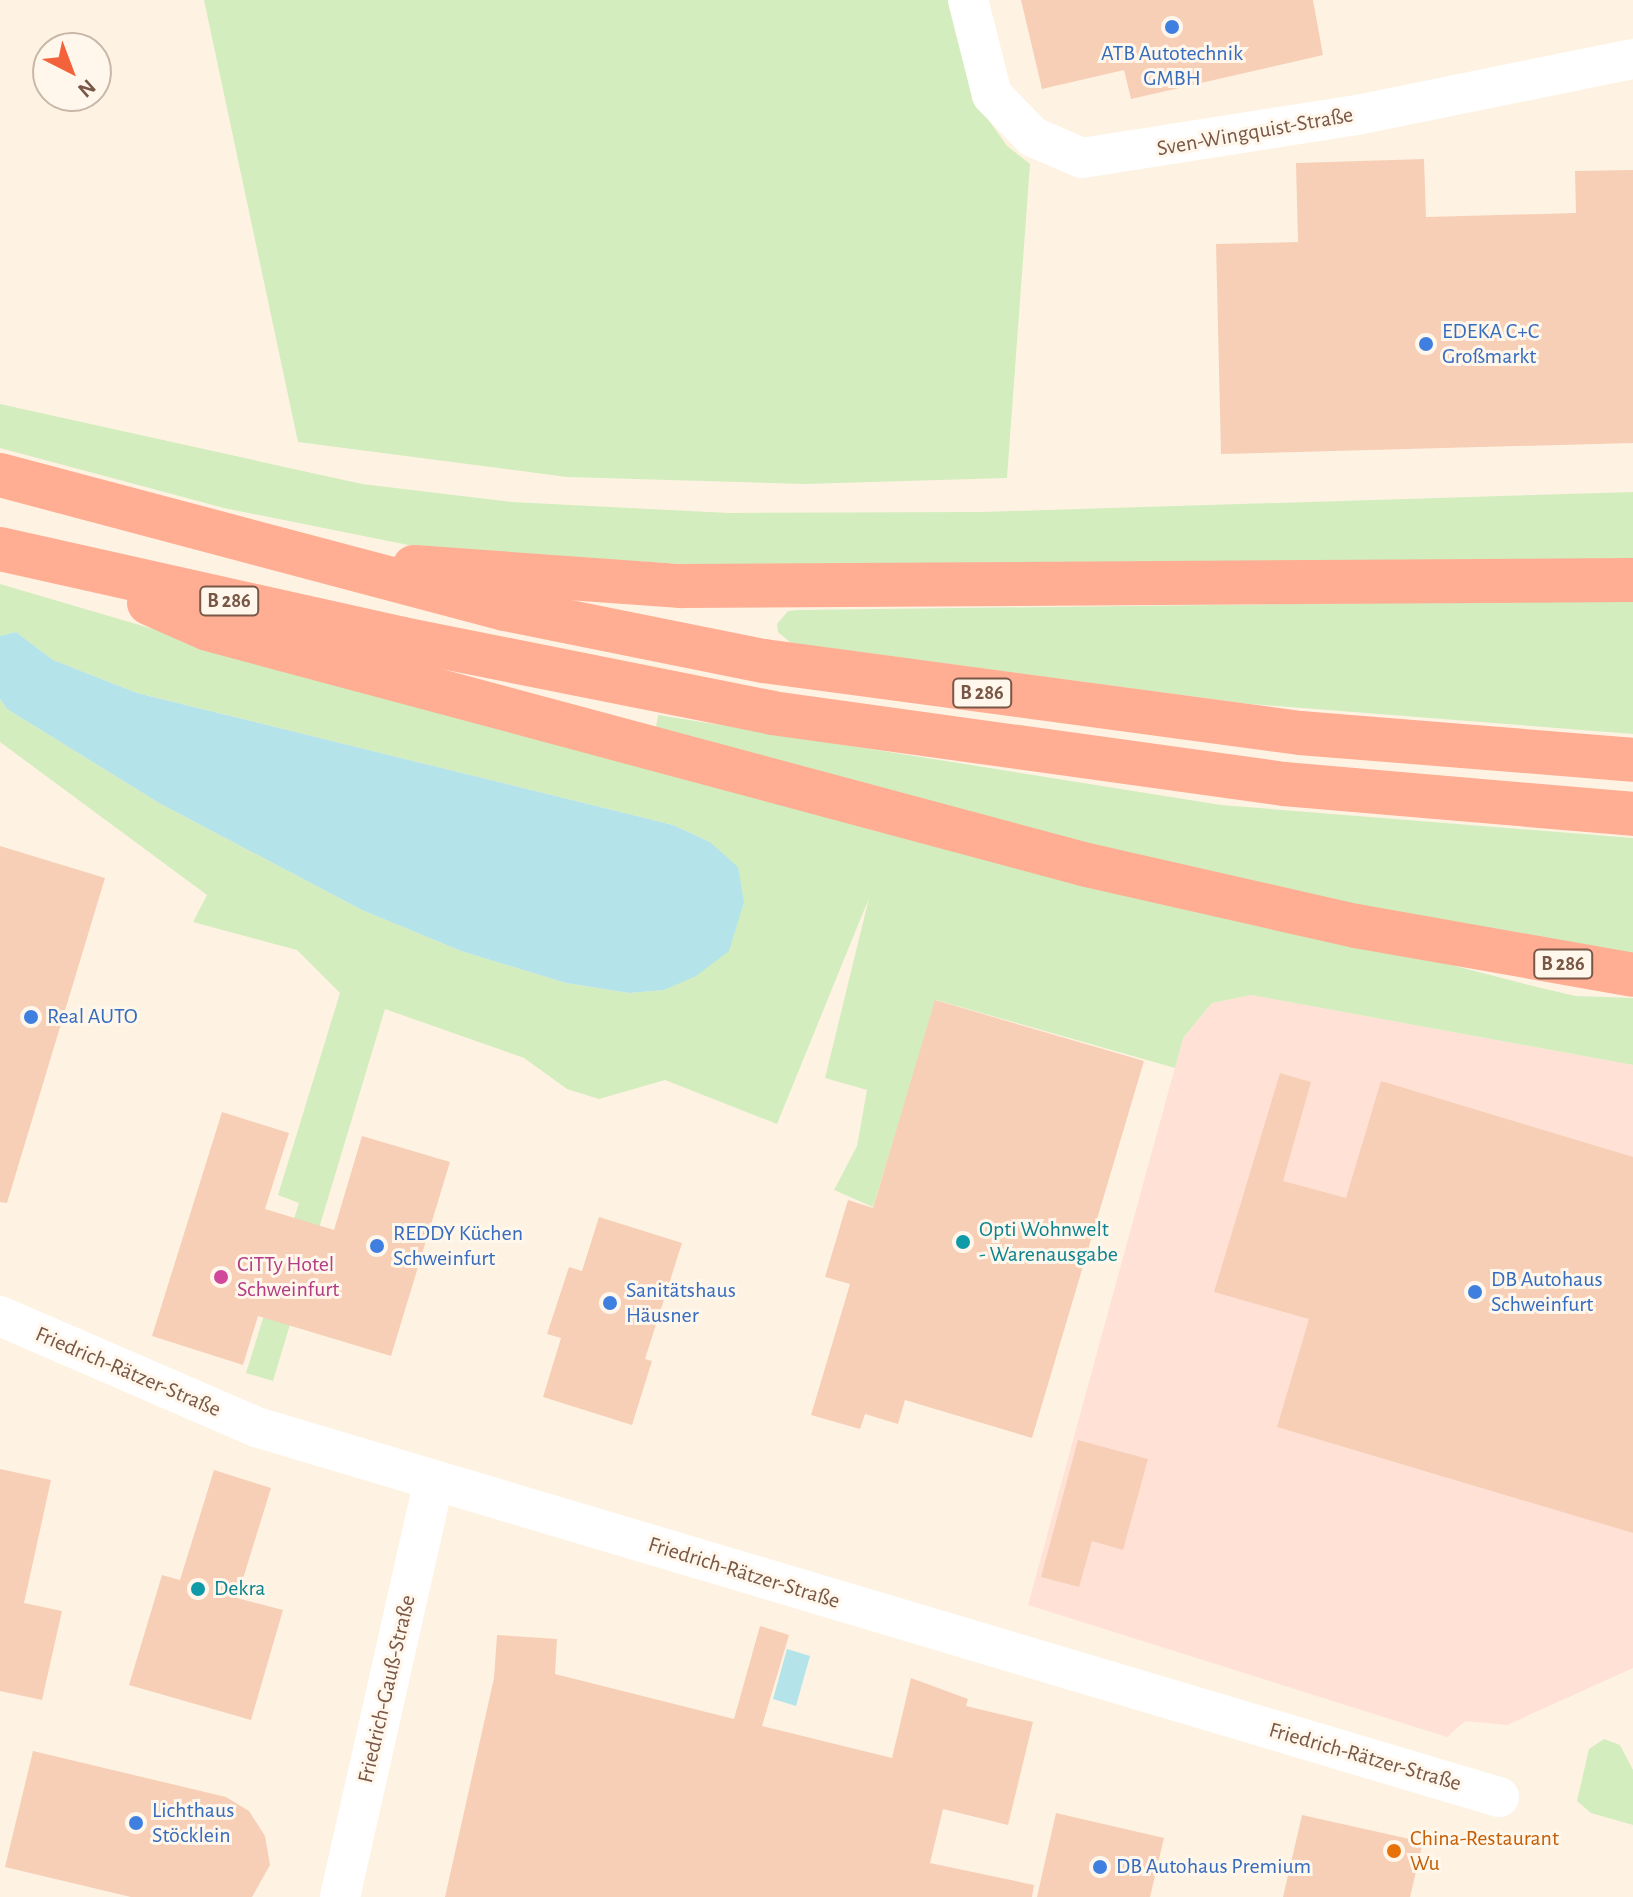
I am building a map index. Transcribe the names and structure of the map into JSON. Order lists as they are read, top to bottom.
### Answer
{
  "streets": {
    "highway": ["B 286"],
    "street": ["Sven-Wingquist-Straße", "Friedrich-Rätzer-Straße", "Friedrich-Gauß-Straße"]
  },
  "crossings": [
    ["Friedrich-Rätzer-Straße", "Friedrich-Gauß-Straße"]
  ],
  "places": [
    "ATB Autotechnik GMBH",
    "EDEKA C+C Großmarkt",
    "Real AUTO",
    "Opti Wohnwelt - Warenausgabe",
    "REDDY Küchen Schweinfurt",
    "CiTTy Hotel Schweinfurt",
    "DB Autohaus Schweinfurt",
    "Sanitätshaus Häusner",
    "Dekra",
    "Lichthaus Stöcklein",
    "China-Restaurant Wu",
    "DB Autohaus Premium"
  ],
  "north": "bottom right"
}
